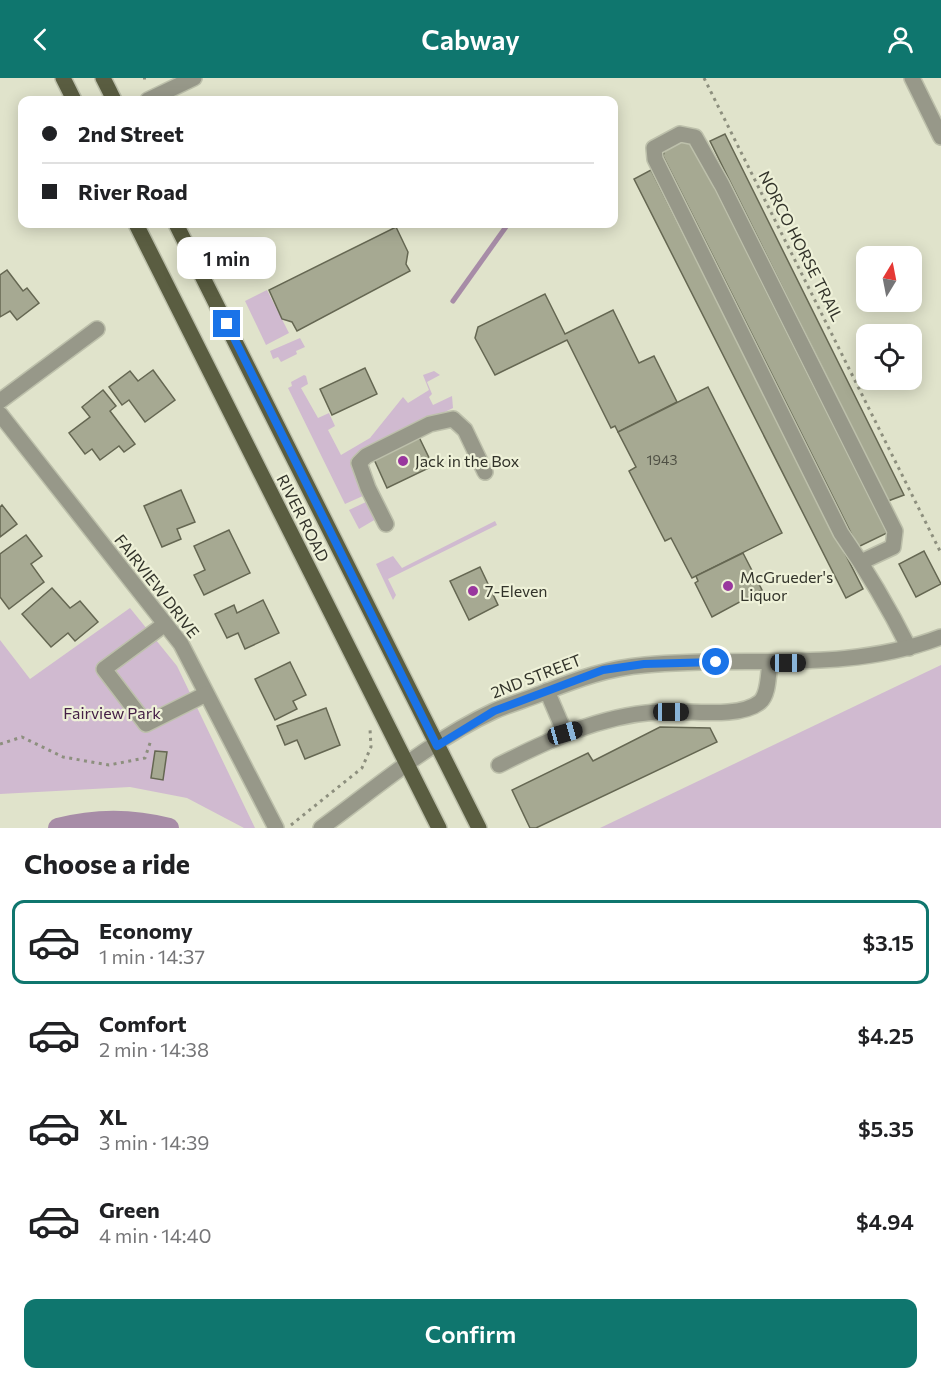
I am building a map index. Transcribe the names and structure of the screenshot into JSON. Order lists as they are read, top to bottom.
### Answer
{
  "streets": {
    "main road": ["RIVER ROAD"],
    "street": ["FAIRVIEW DRIVE", "2ND STREET"],
    "path": ["NORCO HORSE TRAIL"]
  },
  "crossings": [
    ["RIVER ROAD", "2ND STREET"]
  ],
  "parks": ["Fairview Park"],
  "places": ["Jack in the Box", "McGrueder's Liquor", "7-Eleven"],
  "house_numbers": ["1943"],
  "north": "top",
  "page": {
    "header": "Cabway",
    "banner": ["2nd Street", "River Road"],
    "bubble": "1 min",
    "heading": "Choose a ride",
    "list": [
      {
        "name": "Economy",
        "note": "1 min · 14:37",
        "value": "$3.15"
      },
      {
        "name": "Comfort",
        "note": "2 min · 14:38",
        "value": "$4.25"
      },
      {
        "name": "XL",
        "note": "3 min · 14:39",
        "value": "$5.35"
      },
      {
        "name": "Green",
        "note": "4 min · 14:40",
        "value": "$4.94"
      }
    ],
    "buttons": "Confirm"
  }
}
